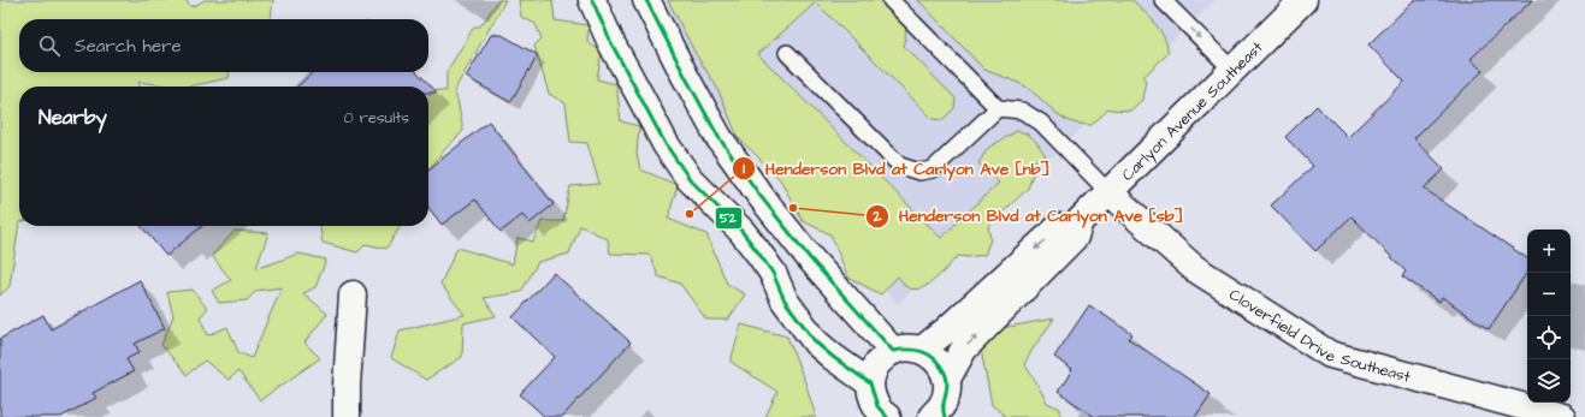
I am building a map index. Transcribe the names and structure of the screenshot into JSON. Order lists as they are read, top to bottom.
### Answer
{
  "streets": {
    "street": ["Carlyon Avenue Southeast", "Cloverfield Drive Southeast"]
  },
  "crossings": [
    ["Carlyon Avenue Southeast", "Cloverfield Drive Southeast"]
  ],
  "places": ["Henderson Blvd at Carlyon Ave [sb]", "Henderson Blvd at Carlyon Ave [nb]"],
  "lines": ["transit line 52"],
  "page": {
    "search": "Search here",
    "heading": ["Nearby", "0 results"],
    "map_buttons": ["+", "−"]
  }
}
